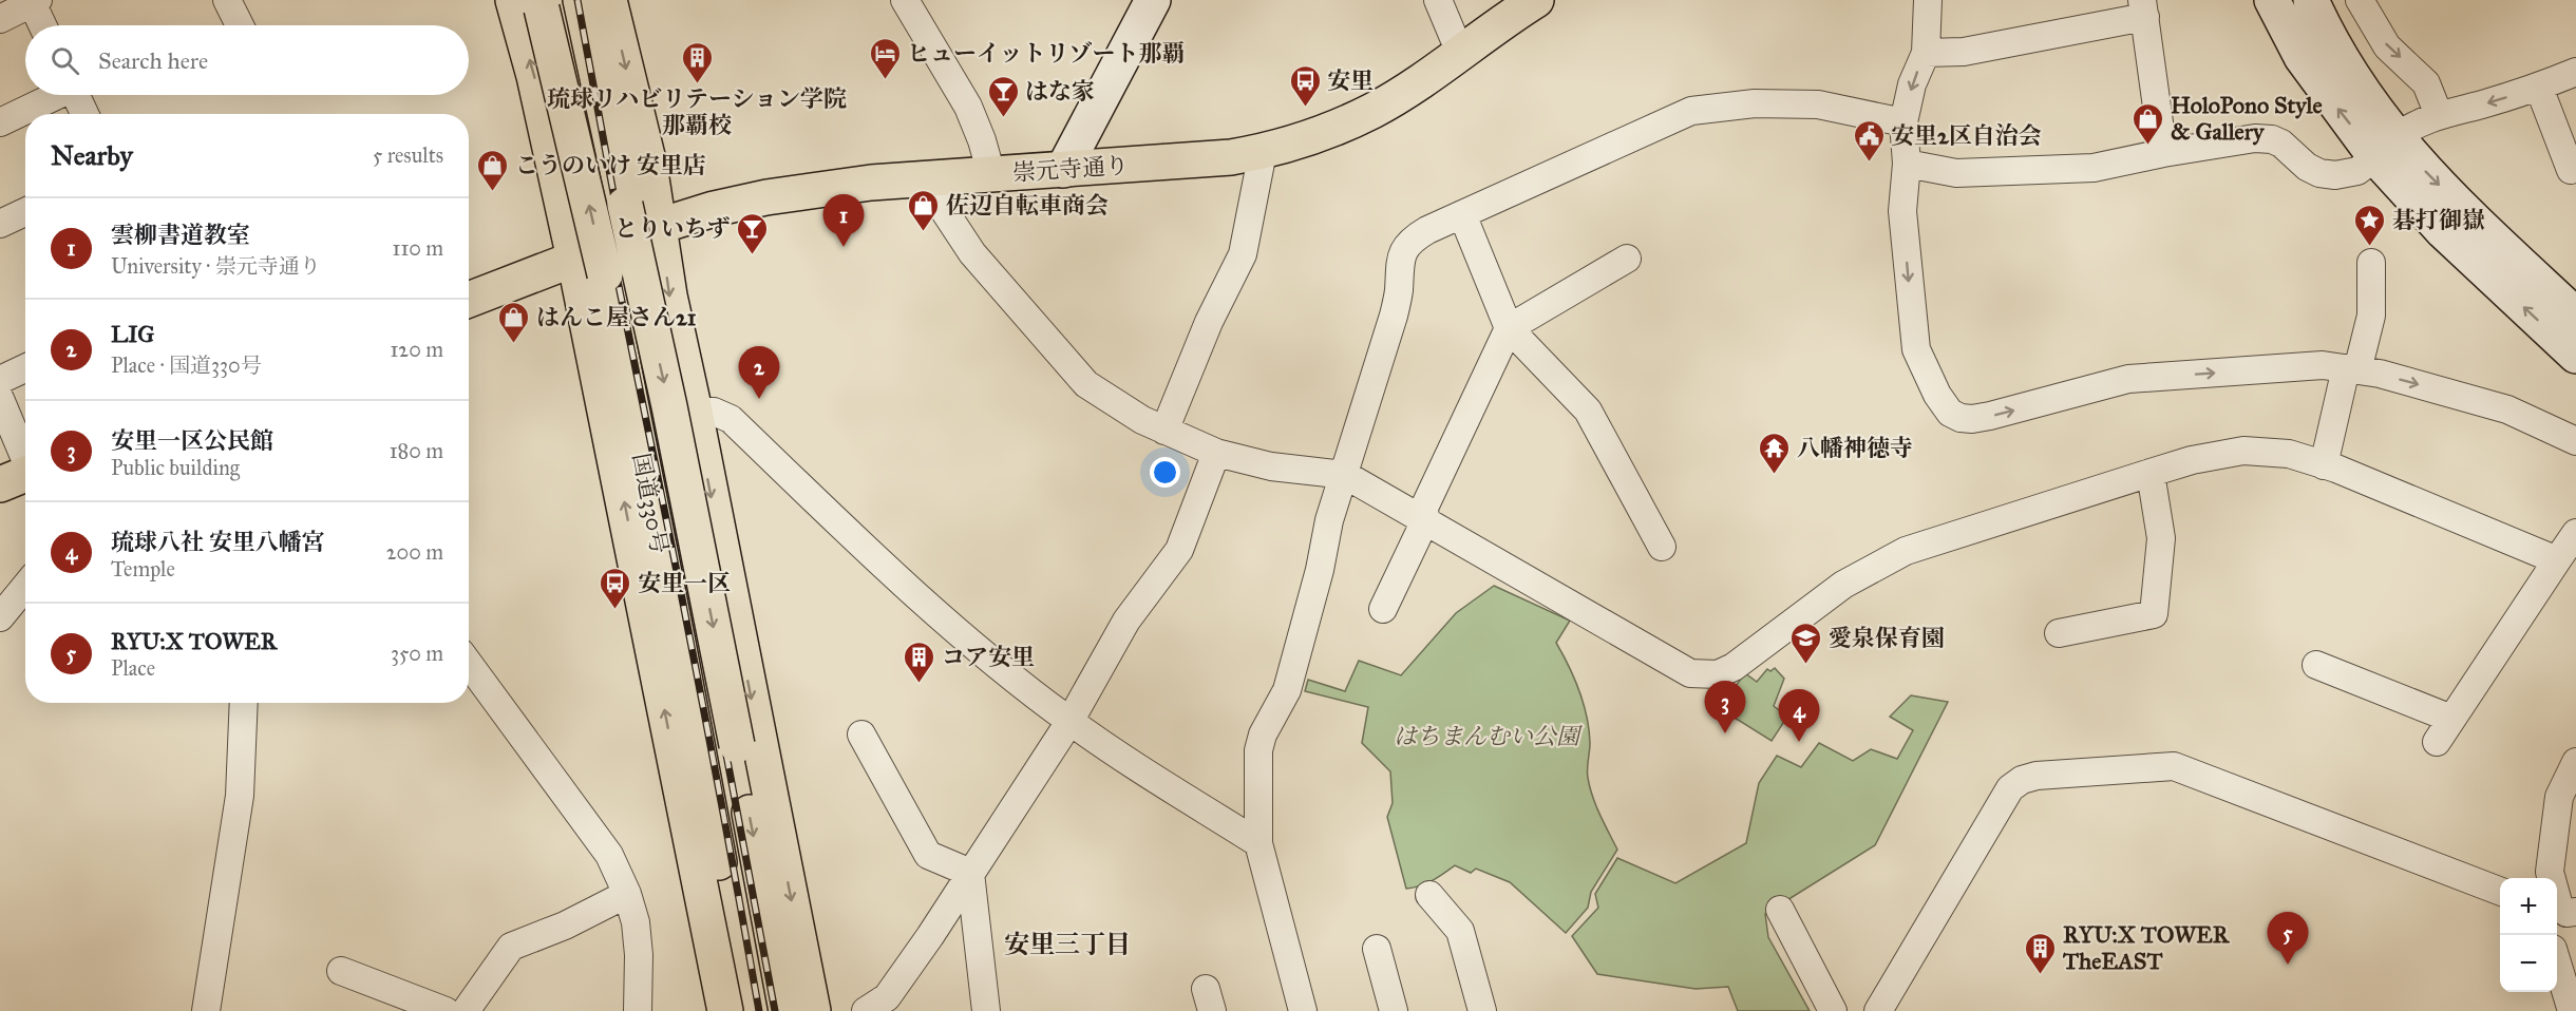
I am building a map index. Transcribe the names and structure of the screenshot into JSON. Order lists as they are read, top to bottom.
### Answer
{
  "streets": {
    "main road": ["崇元寺通り", "国道330号"]
  },
  "districts": ["安里三丁目"],
  "parks": ["はちまんむい公園"],
  "places": {
    "hotel": ["ヒューイットリゾート那覇"],
    "building": ["琉球リハビリテーション学院 那覇校", "コア安里", "RYU:X TOWER TheEAST"],
    "bus stop": ["安里", "安里一区"],
    "bar": ["はな家", "とりいちず"],
    "shop": [
      "HoloPono Style & Gallery",
      "こうのいけ 安里店",
      "佐辺自転車商会",
      "はんこ屋さん21"
    ],
    "public building": ["安里2区自治会"],
    "place": ["碁打御嶽"],
    "temple": ["八幡神徳寺"],
    "school or university": ["愛泉保育園"]
  },
  "page": {
    "search": "Search here",
    "heading": ["Nearby", "5 results"],
    "pins": [
      "1",
      "2",
      "3",
      "4",
      "5"
    ],
    "list": [
      {
        "mark": "1",
        "name": "雲柳書道教室",
        "note": "University · 崇元寺通り",
        "value": "110 m"
      },
      {
        "mark": "2",
        "name": "LIG",
        "note": "Place · 国道330号",
        "value": "120 m"
      },
      {
        "mark": "3",
        "name": "安里一区公民館",
        "note": "Public building",
        "value": "180 m"
      },
      {
        "mark": "4",
        "name": "琉球八社 安里八幡宮",
        "note": "Temple",
        "value": "200 m"
      },
      {
        "mark": "5",
        "name": "RYU:X TOWER",
        "note": "Place",
        "value": "350 m"
      }
    ],
    "map_buttons": ["+", "−"]
  }
}
